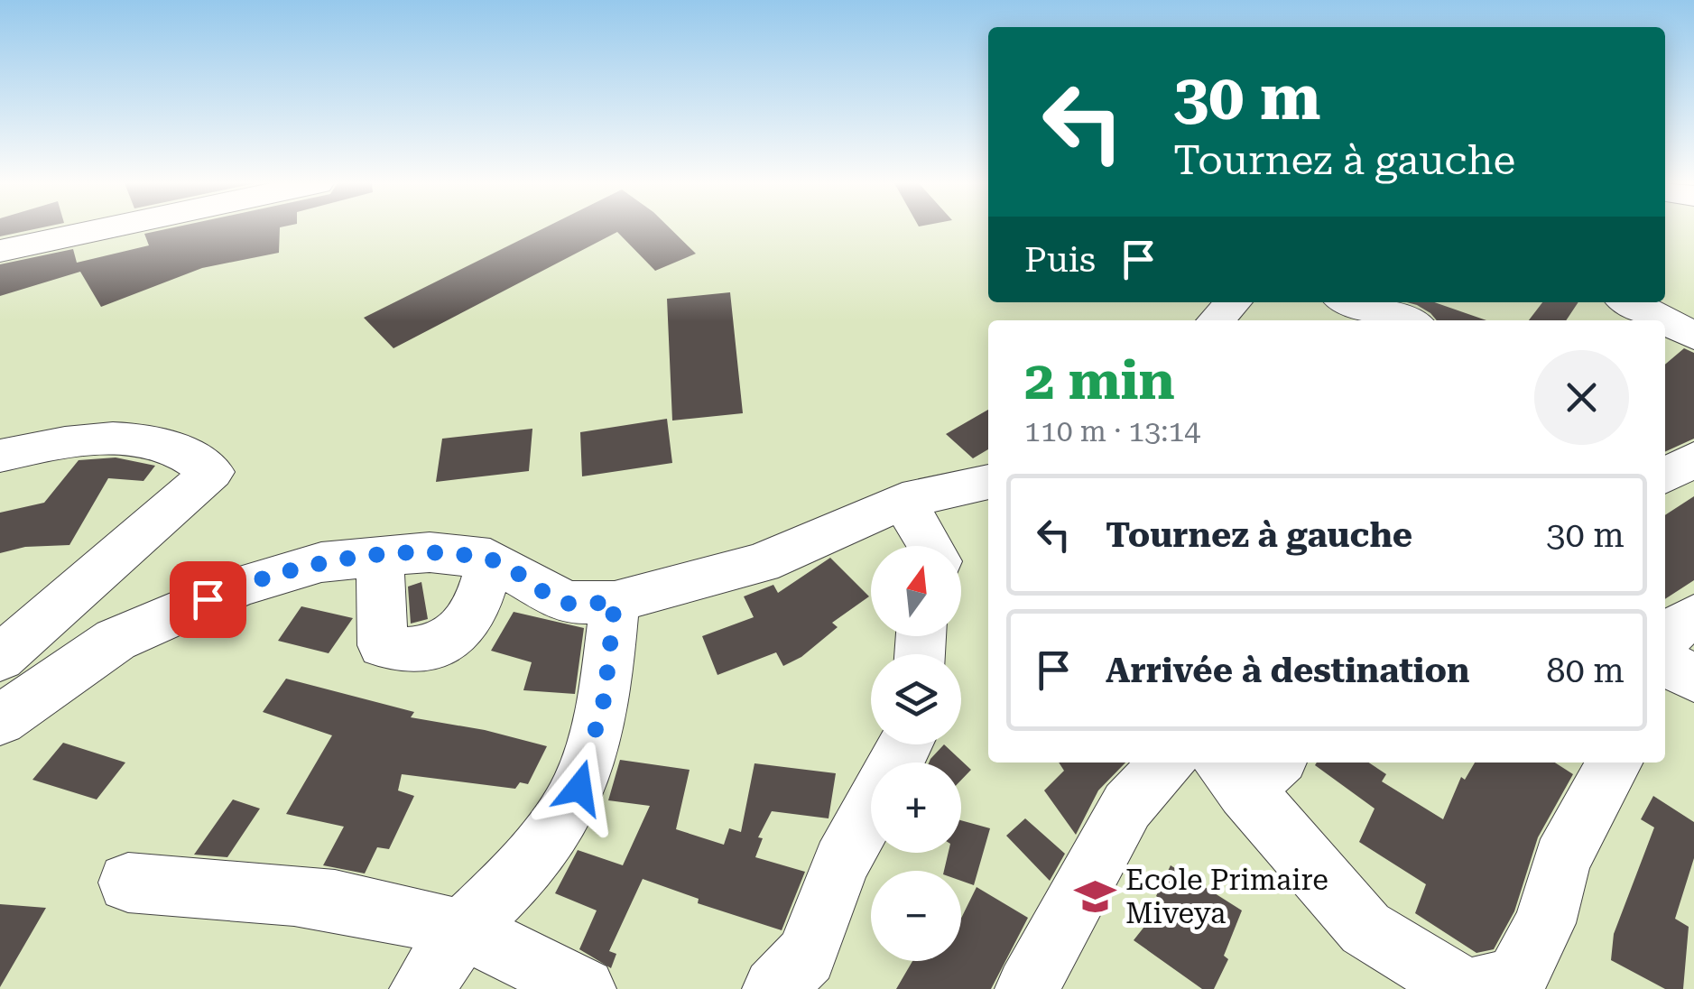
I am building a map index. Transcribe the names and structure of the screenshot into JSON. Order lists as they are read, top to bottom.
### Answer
{
  "places": {
    "school or university": ["Ecole Primaire Miveya"]
  },
  "north": "top",
  "page": {
    "turn": ["30 m", "Tournez à gauche"],
    "then": "Puis",
    "heading": ["2 min", "110 m · 13:14"],
    "list": [
      {
        "name": "Tournez à gauche",
        "value": "30 m"
      },
      {
        "name": "Arrivée à destination",
        "value": "80 m"
      }
    ],
    "map_buttons": ["+", "−"]
  }
}
